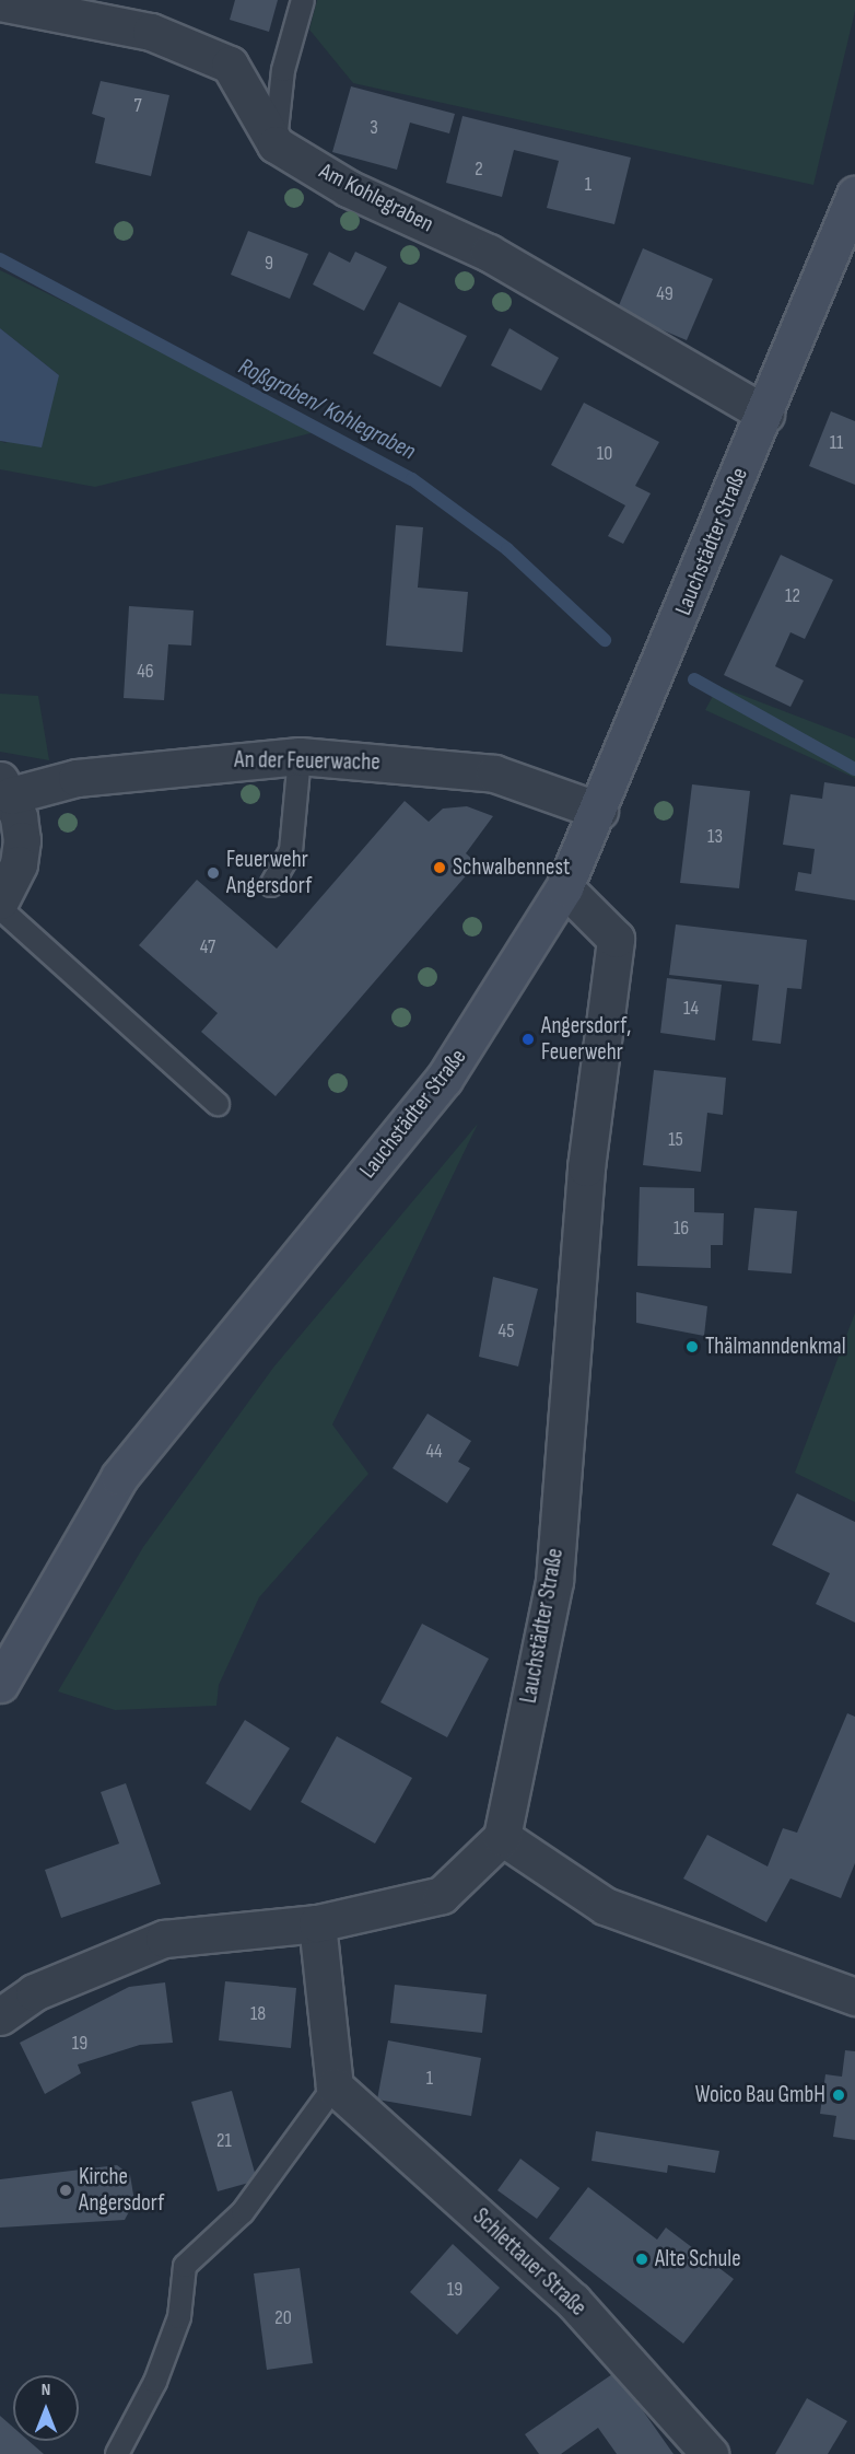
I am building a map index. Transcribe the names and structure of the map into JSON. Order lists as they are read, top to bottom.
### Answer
{
  "streets": {
    "main road": ["Lauchstädter Straße"],
    "street": ["Am Kohlegraben", "An der Feuerwache", "Schlettauer Straße"]
  },
  "crossings": [
    ["Am Kohlegraben", "Lauchstädter Straße"],
    ["Lauchstädter Straße", "An der Feuerwache"]
  ],
  "water": ["Roßgraben/ Kohlegraben"],
  "places": [
    "Schwalbennest",
    "Feuerwehr Angersdorf",
    "Angersdorf, Feuerwehr",
    "Thälmanndenkmal",
    "Woico Bau GmbH",
    "Kirche Angersdorf",
    "Alte Schule"
  ],
  "house_numbers": [
    "7",
    "3",
    "2",
    "1",
    "9",
    "49",
    "11",
    "10",
    "12",
    "46",
    "13",
    "47",
    "14",
    "15",
    "16",
    "45",
    "44",
    "18",
    "19",
    "1",
    "21",
    "19",
    "20"
  ],
  "north": "top"
}
